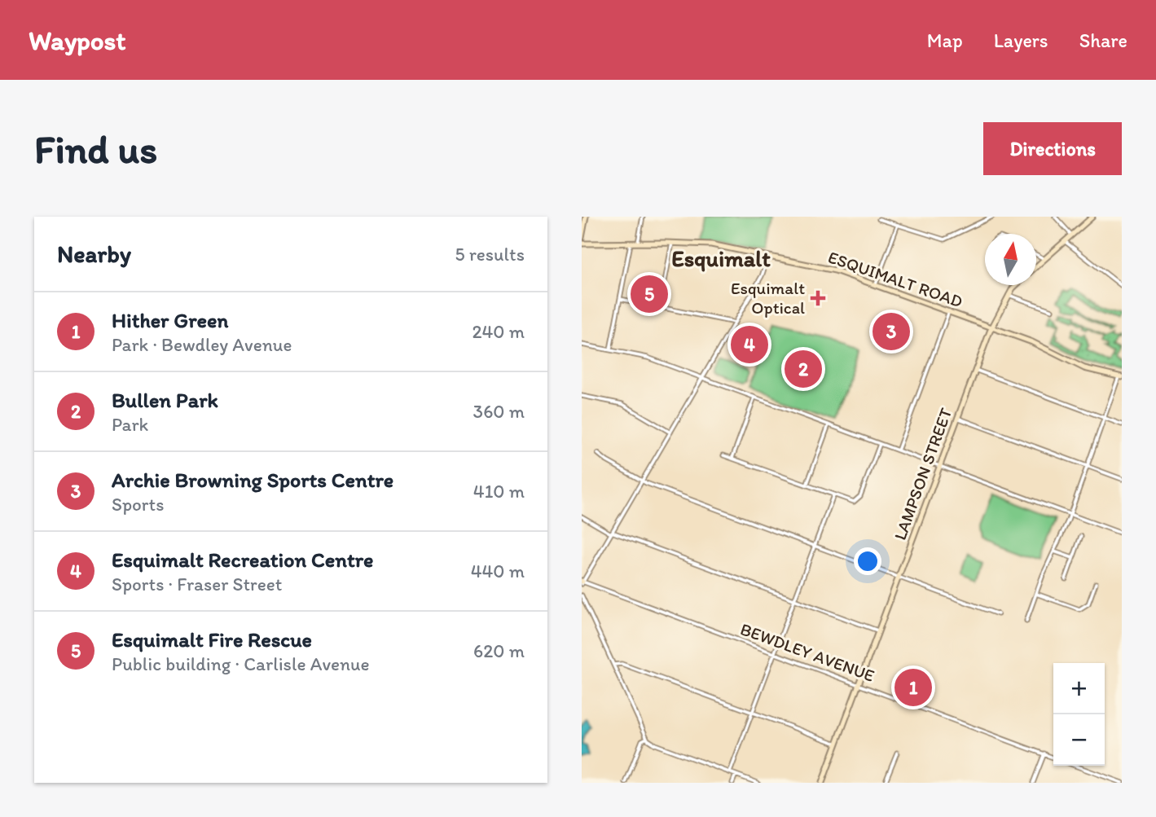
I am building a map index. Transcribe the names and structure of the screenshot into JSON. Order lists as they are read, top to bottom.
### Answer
{
  "streets": {
    "main road": ["ESQUIMALT ROAD", "LAMPSON STREET"],
    "street": ["BEWDLEY AVENUE"]
  },
  "crossings": [
    ["ESQUIMALT ROAD", "LAMPSON STREET"],
    ["LAMPSON STREET", "BEWDLEY AVENUE"]
  ],
  "districts": ["Esquimalt"],
  "places": {
    "health": ["Esquimalt Optical"]
  },
  "north": "top",
  "page": {
    "header": "Waypost",
    "nav": ["Map", "Layers", "Share"],
    "buttons": "Directions",
    "title": "Find us",
    "heading": ["Nearby", "5 results"],
    "pins": [
      "5",
      "3",
      "4",
      "2",
      "1"
    ],
    "list": [
      {
        "mark": "1",
        "name": "Hither Green",
        "note": "Park · Bewdley Avenue",
        "value": "240 m"
      },
      {
        "mark": "2",
        "name": "Bullen Park",
        "note": "Park",
        "value": "360 m"
      },
      {
        "mark": "3",
        "name": "Archie Browning Sports Centre",
        "note": "Sports",
        "value": "410 m"
      },
      {
        "mark": "4",
        "name": "Esquimalt Recreation Centre",
        "note": "Sports · Fraser Street",
        "value": "440 m"
      },
      {
        "mark": "5",
        "name": "Esquimalt Fire Rescue",
        "note": "Public building · Carlisle Avenue",
        "value": "620 m"
      }
    ],
    "map_buttons": ["+", "−"]
  }
}
